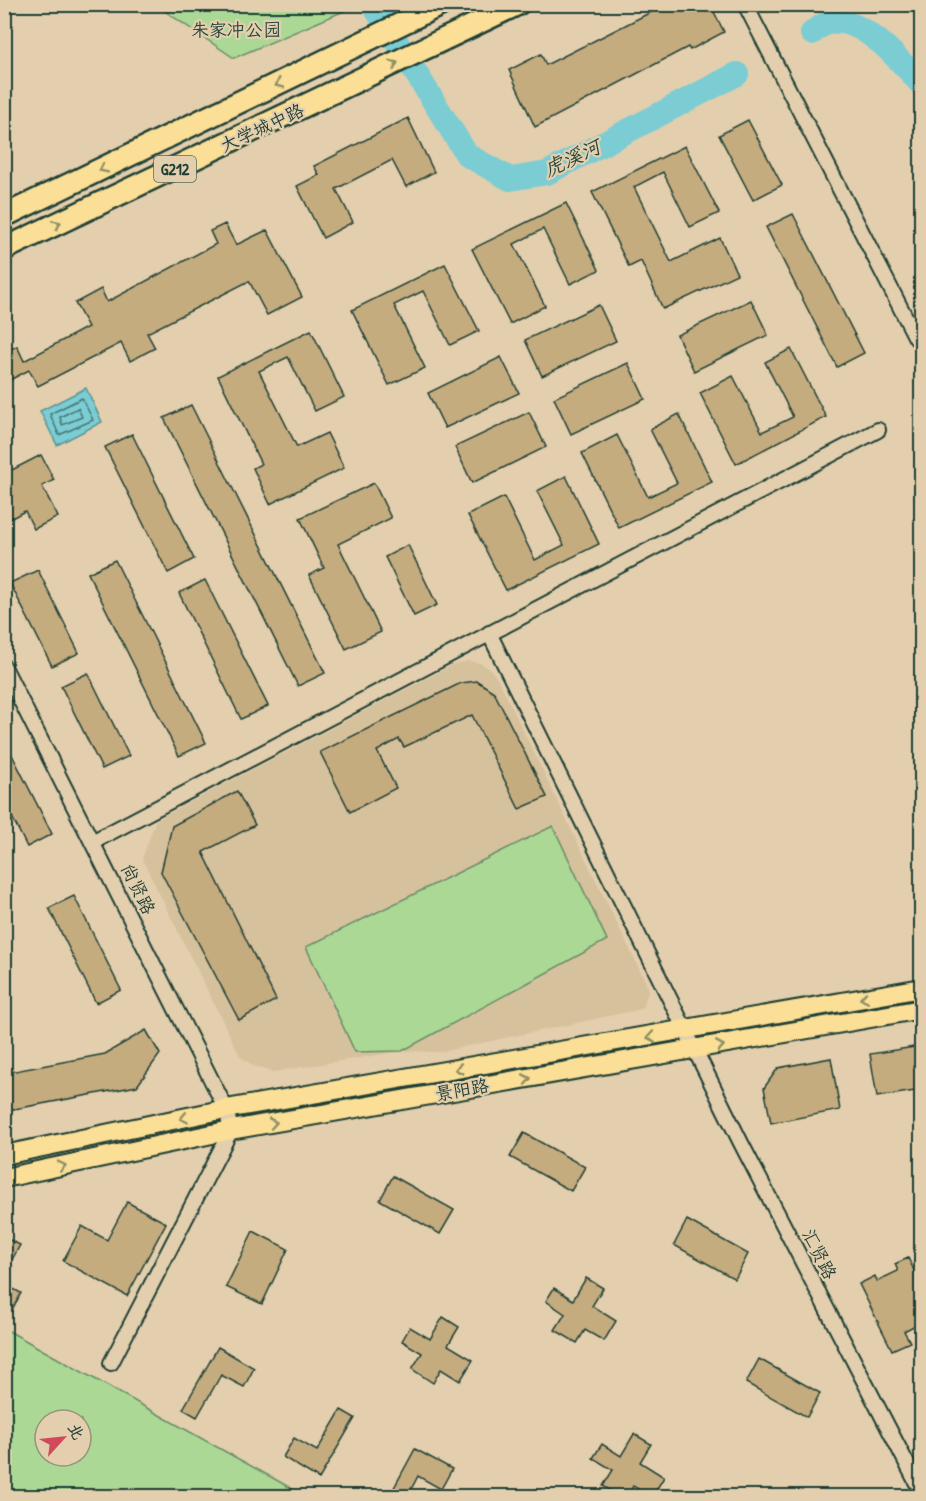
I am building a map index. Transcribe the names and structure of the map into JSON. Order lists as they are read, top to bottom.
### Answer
{
  "streets": {
    "highway": ["大学城中路", "G212"],
    "main road": ["景阳路"],
    "street": ["尚贤路", "汇贤路"]
  },
  "crossings": [
    ["尚贤路", "景阳路"],
    ["景阳路", "汇贤路"]
  ],
  "water": ["虎溪河"],
  "parks": ["朱家冲公园"],
  "north": "top right"
}
